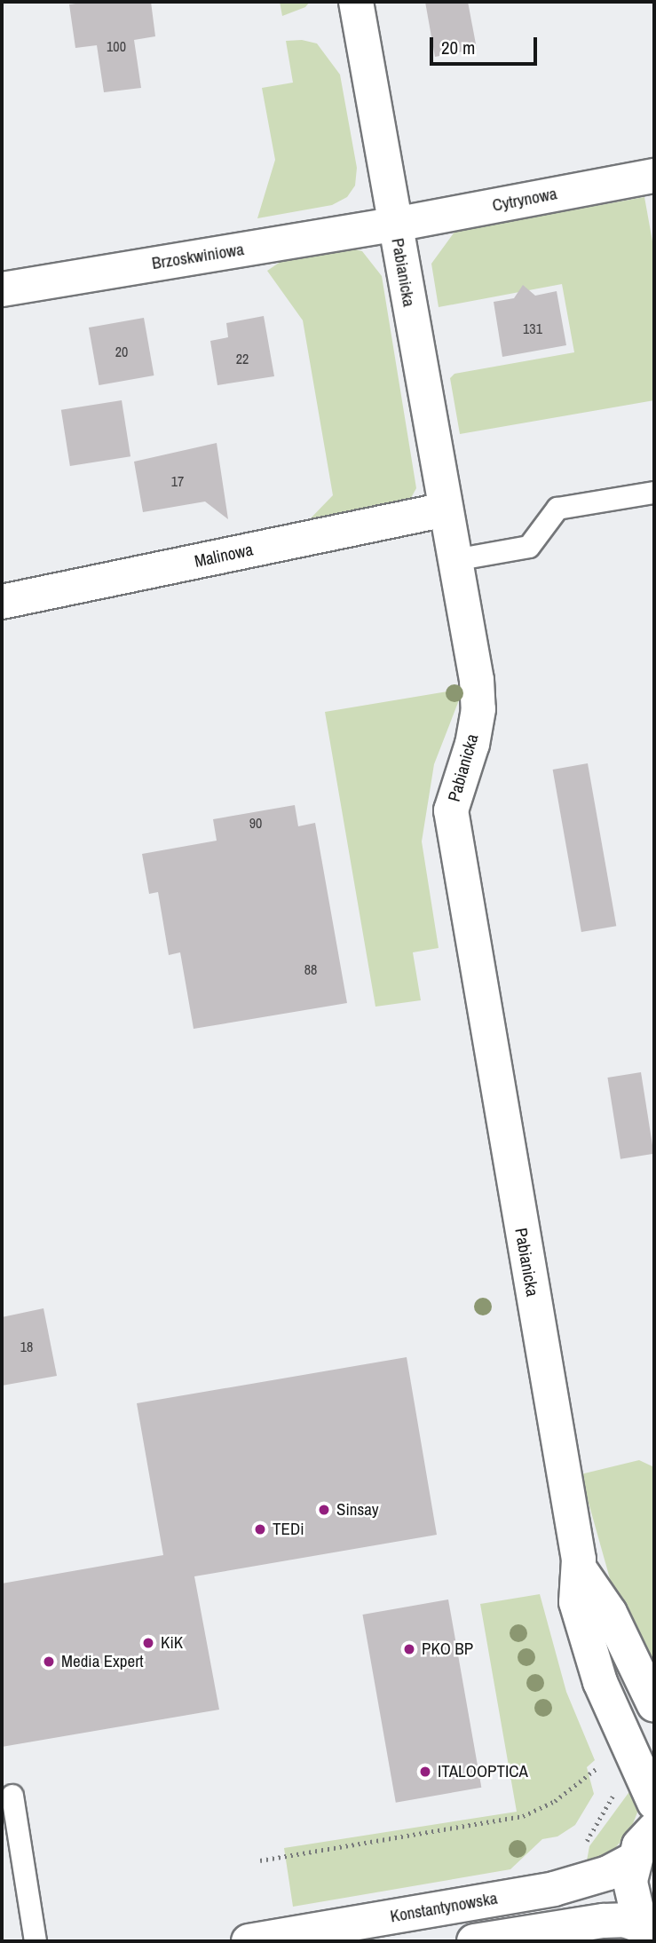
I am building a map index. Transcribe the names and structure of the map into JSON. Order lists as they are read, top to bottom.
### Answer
{
  "streets": {
    "street": [
      "Cytrynowa",
      "Brzoskwiniowa",
      "Pabianicka",
      "Malinowa",
      "Konstantynowska"
    ]
  },
  "crossings": [
    ["Cytrynowa", "Brzoskwiniowa"],
    ["Cytrynowa", "Pabianicka"],
    ["Brzoskwiniowa", "Pabianicka"],
    ["Pabianicka", "Malinowa"]
  ],
  "places": [
    "Sinsay",
    "TEDi",
    "KiK",
    "PKO BP",
    "Media Expert",
    "ITALOOPTICA"
  ],
  "house_numbers": [
    "100",
    "131",
    "20",
    "22",
    "17",
    "90",
    "88",
    "18"
  ],
  "scale_bar": "20 m"
}
